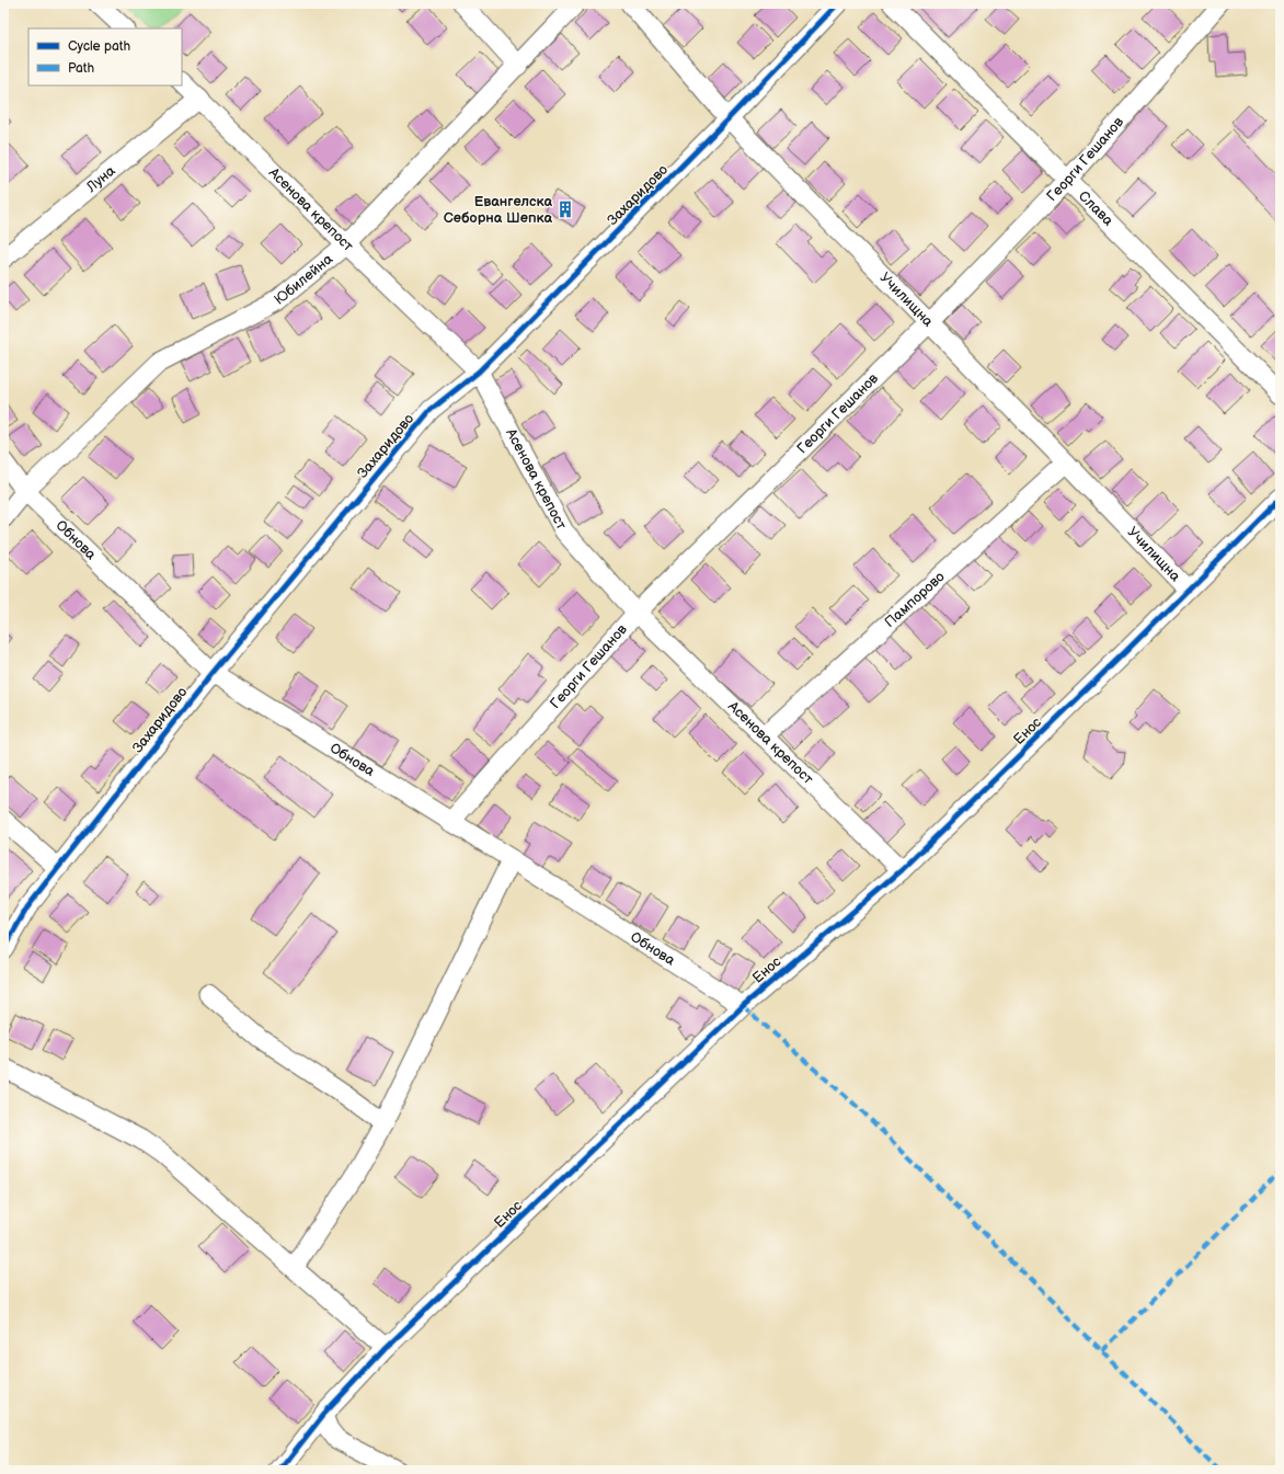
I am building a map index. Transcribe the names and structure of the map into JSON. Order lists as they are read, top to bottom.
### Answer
{
  "streets": {
    "street": [
      "Георги Гешанов",
      "Луна",
      "Захаридово",
      "Слава",
      "Асенова крепост",
      "Юбилейна",
      "Училищна",
      "Обнова",
      "Пампорово",
      "Енос"
    ]
  },
  "crossings": [
    ["Георги Гешанов", "Слава"],
    ["Георги Гешанов", "Асенова крепост"],
    ["Георги Гешанов", "Училищна"],
    ["Георги Гешанов", "Обнова"],
    ["Луна", "Асенова крепост"],
    ["Захаридово", "Асенова крепост"],
    ["Захаридово", "Училищна"],
    ["Захаридово", "Обнова"],
    ["Асенова крепост", "Юбилейна"],
    ["Асенова крепост", "Пампорово"],
    ["Асенова крепост", "Енос"],
    ["Юбилейна", "Обнова"],
    ["Училищна", "Пампорово"],
    ["Училищна", "Енос"],
    ["Обнова", "Енос"]
  ],
  "places": {
    "building": ["Евангелска Себорна Шепка"]
  },
  "legend": ["Cycle path", "Path"]
}
